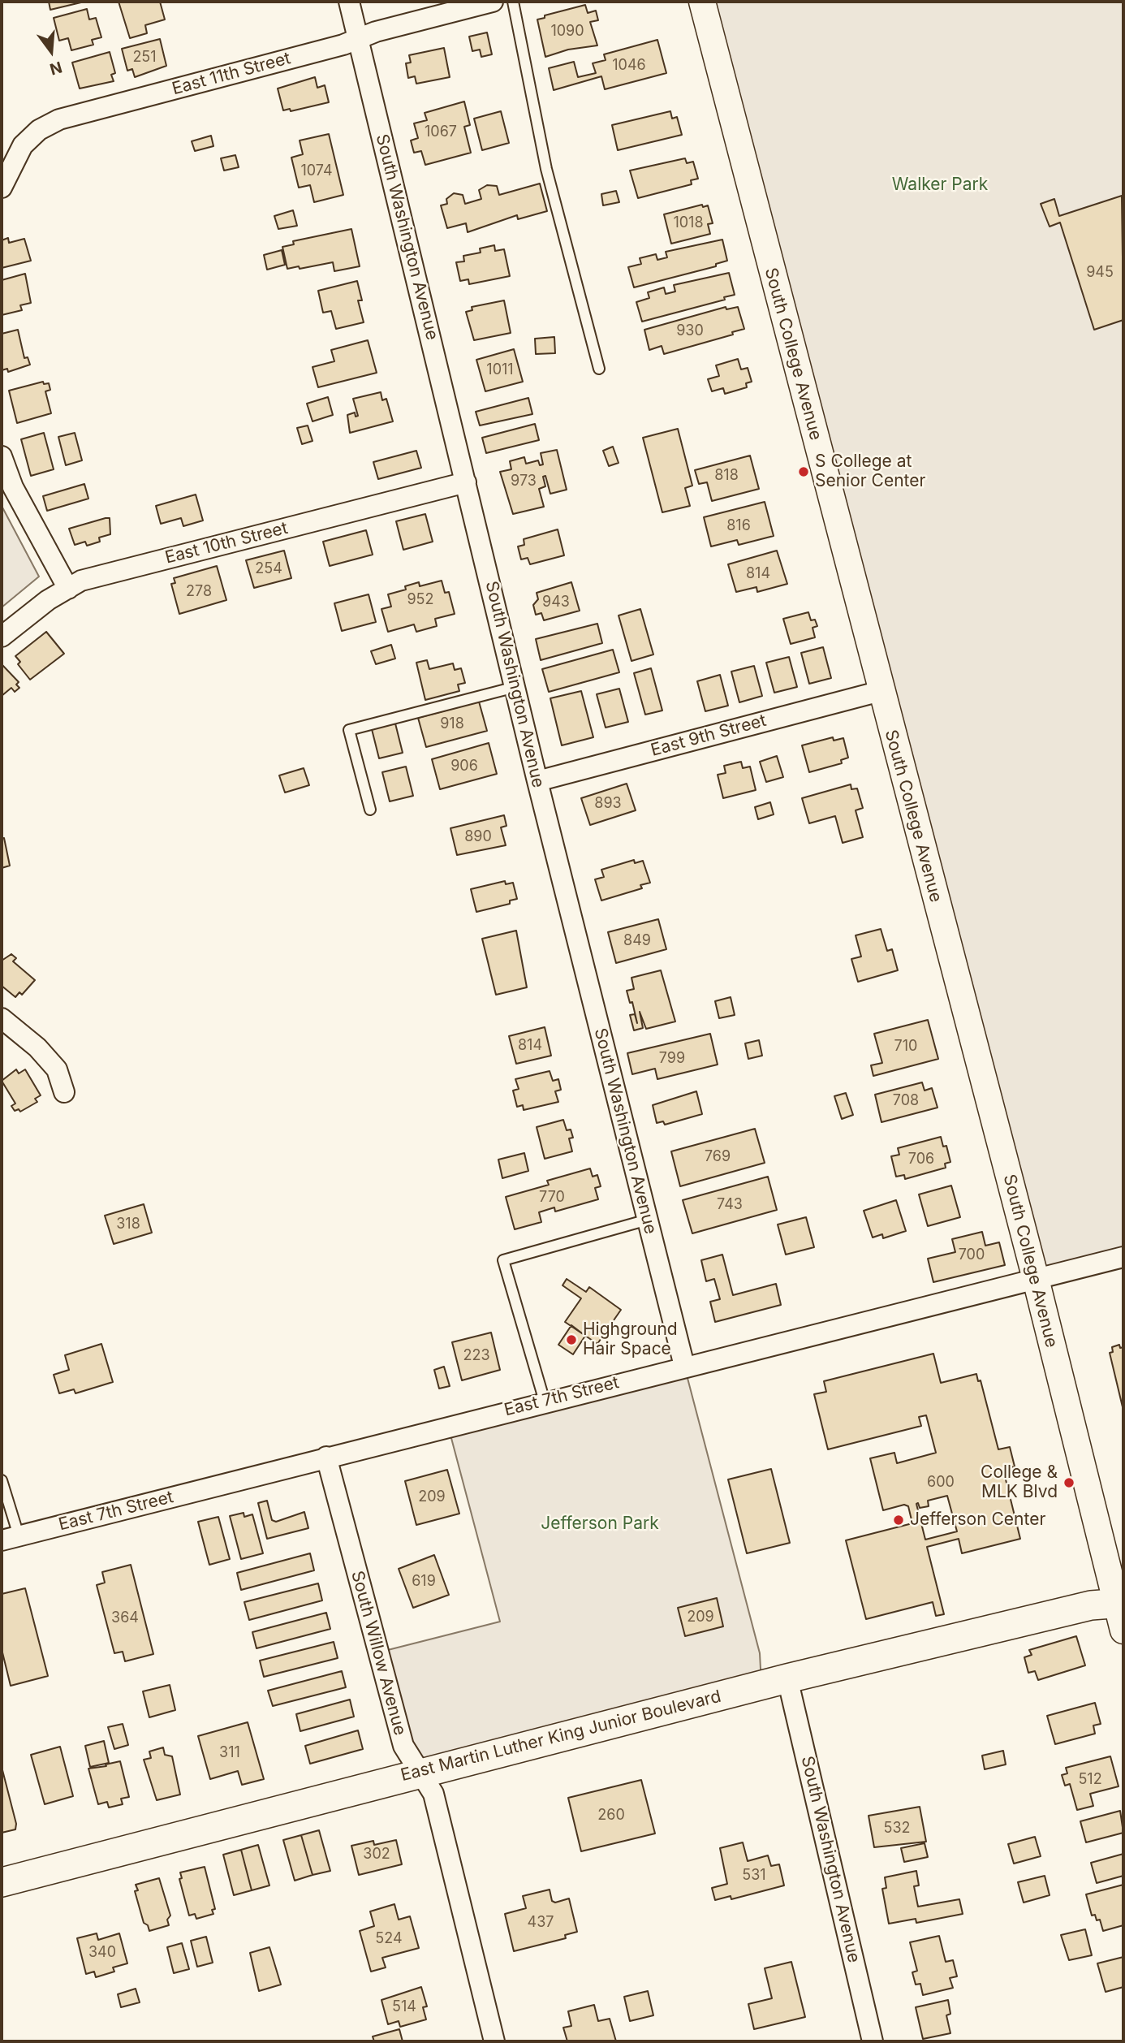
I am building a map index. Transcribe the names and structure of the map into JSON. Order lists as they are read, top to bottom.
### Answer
{
  "streets": {
    "main road": ["East Martin Luther King Junior Boulevard"],
    "street": [
      "East 11th Street",
      "South Washington Avenue",
      "South College Avenue",
      "East 10th Street",
      "East 9th Street",
      "East 7th Street",
      "South Willow Avenue"
    ]
  },
  "crossings": [
    ["East 11th Street", "South Washington Avenue"],
    ["South Washington Avenue", "East 10th Street"],
    ["South Washington Avenue", "East 9th Street"],
    ["South Washington Avenue", "East 7th Street"],
    ["South Washington Avenue", "East Martin Luther King Junior Boulevard"],
    ["South College Avenue", "East 9th Street"],
    ["South College Avenue", "East 7th Street"],
    ["South College Avenue", "East Martin Luther King Junior Boulevard"],
    ["East 7th Street", "South Willow Avenue"],
    ["South Willow Avenue", "East Martin Luther King Junior Boulevard"]
  ],
  "parks": ["Walker Park", "Jefferson Park"],
  "places": [
    "S College at Senior Center",
    "Highground Hair Space",
    "College & MLK Blvd",
    "Jefferson Center"
  ],
  "house_numbers": [
    "1090",
    "251",
    "1046",
    "1067",
    "1074",
    "1018",
    "945",
    "930",
    "1011",
    "818",
    "973",
    "816",
    "254",
    "814",
    "278",
    "952",
    "943",
    "918",
    "906",
    "893",
    "890",
    "849",
    "814",
    "710",
    "799",
    "708",
    "769",
    "706",
    "770",
    "743",
    "318",
    "700",
    "223",
    "600",
    "209",
    "619",
    "209",
    "364",
    "311",
    "512",
    "260",
    "532",
    "302",
    "531",
    "437",
    "524",
    "340",
    "514"
  ],
  "north": "bottom"
}
